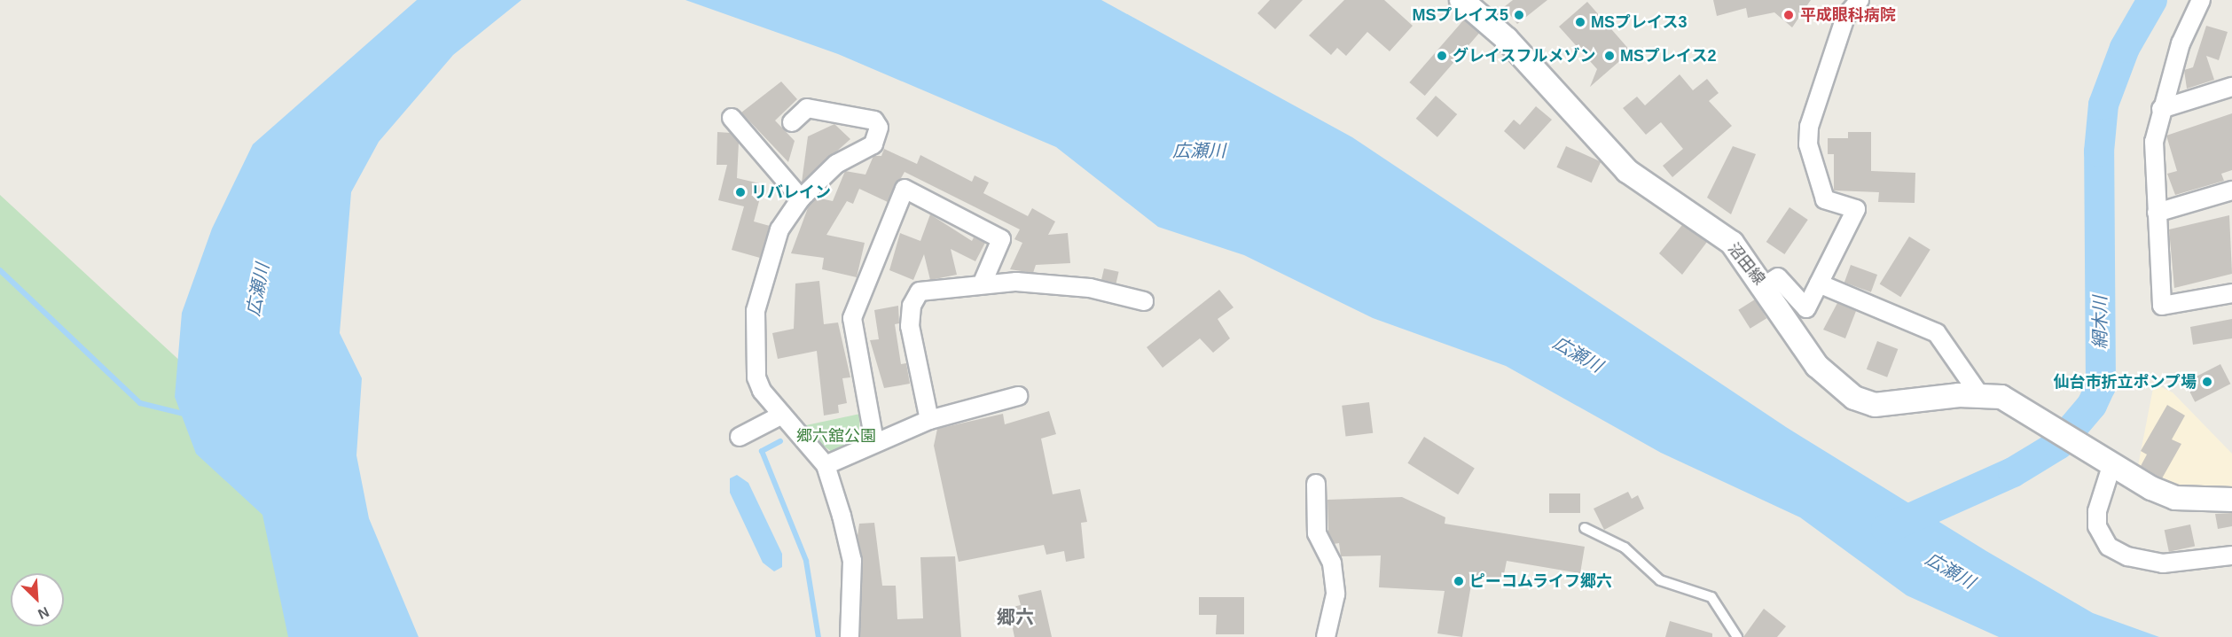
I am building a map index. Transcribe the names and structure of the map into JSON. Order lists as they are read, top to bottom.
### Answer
{
  "streets": {
    "street": ["沼田線"]
  },
  "districts": ["郷六"],
  "water": ["広瀬川", "網木川"],
  "parks": ["郷六舘公園"],
  "places": [
    "MSプレイス5",
    "平成眼科病院",
    "MSプレイス3",
    "グレイスフルメゾン",
    "MSプレイス2",
    "リバレイン",
    "仙台市折立ポンプ場",
    "ピーコムライフ郷六"
  ],
  "north": "bottom right"
}
